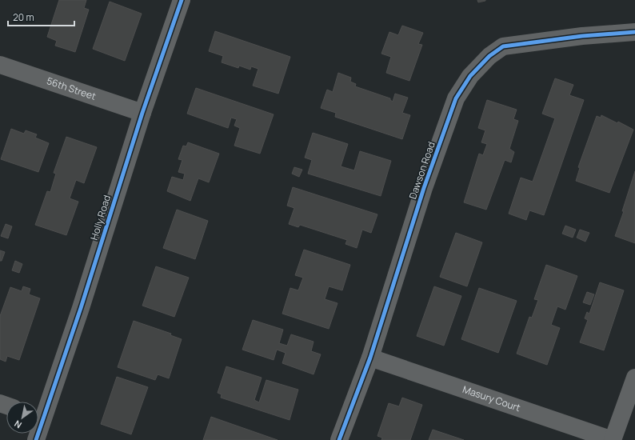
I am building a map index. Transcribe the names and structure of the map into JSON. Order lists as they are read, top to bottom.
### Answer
{
  "streets": {
    "street": [
      "56th Street",
      "Dawson Road",
      "Holly Road",
      "Masury Court"
    ]
  },
  "crossings": [
    ["56th Street", "Holly Road"],
    ["Dawson Road", "Masury Court"]
  ],
  "scale_bar": "20 m",
  "north": "bottom left"
}
